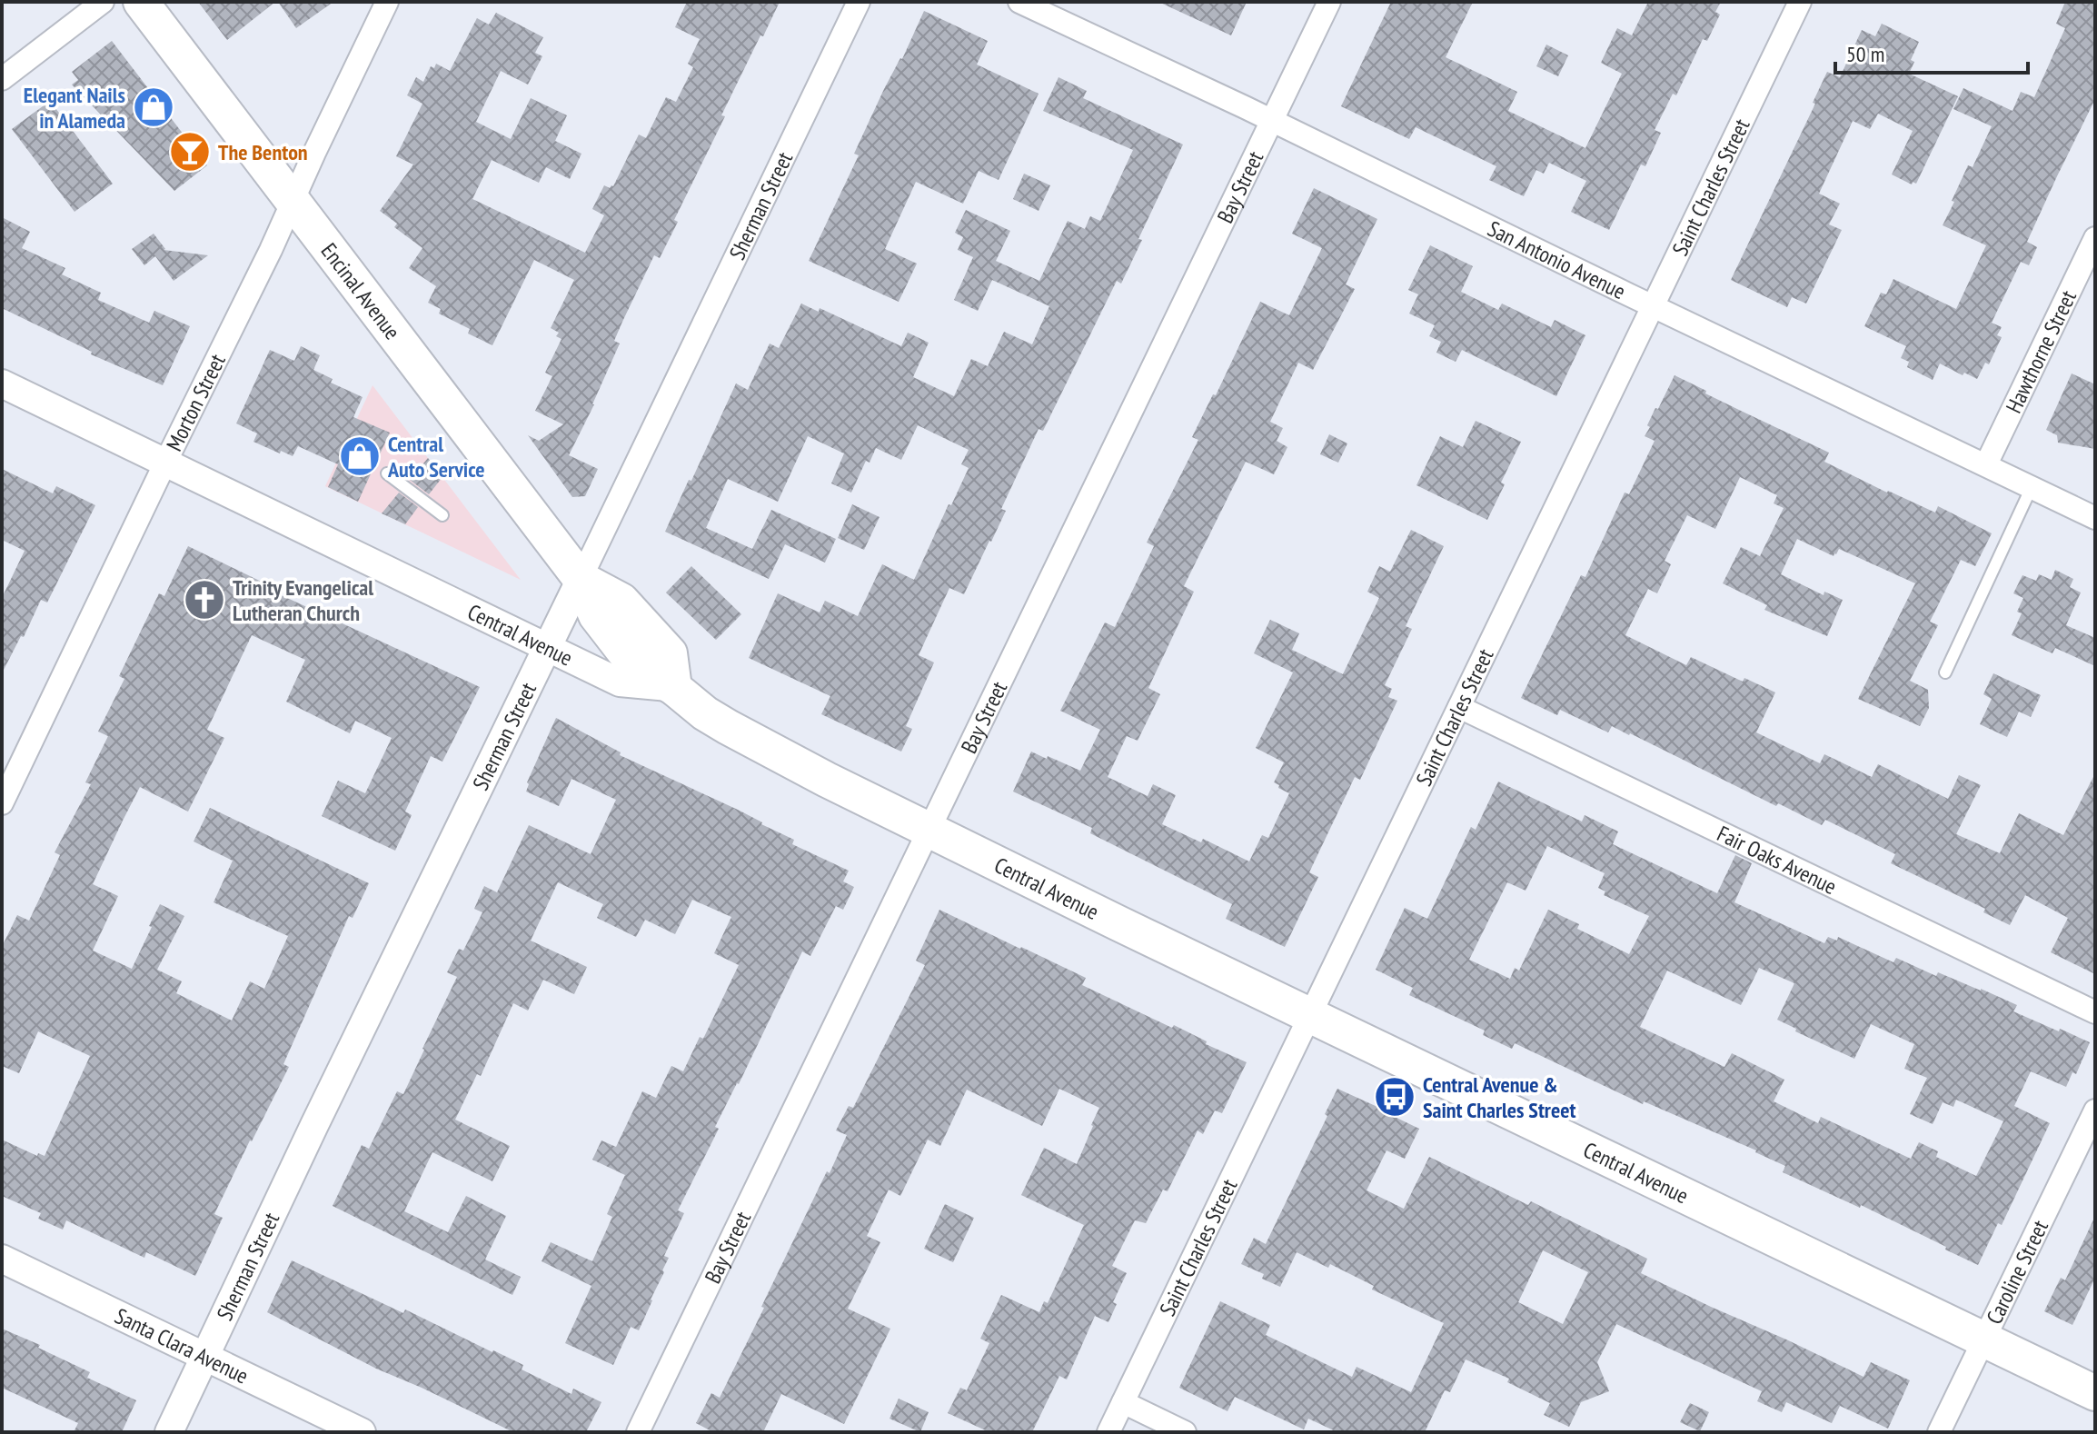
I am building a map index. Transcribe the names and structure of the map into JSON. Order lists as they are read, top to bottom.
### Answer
{
  "streets": {
    "main road": ["Encinal Avenue", "Central Avenue"],
    "street": [
      "Bay Street",
      "Saint Charles Street",
      "Sherman Street",
      "San Antonio Avenue",
      "Hawthorne Street",
      "Morton Street",
      "Fair Oaks Avenue",
      "Caroline Street",
      "Santa Clara Avenue"
    ]
  },
  "crossings": [
    ["Bay Street", "San Antonio Avenue"],
    ["Bay Street", "Central Avenue"],
    ["Saint Charles Street", "San Antonio Avenue"],
    ["Saint Charles Street", "Central Avenue"],
    ["Saint Charles Street", "Fair Oaks Avenue"],
    ["Sherman Street", "Encinal Avenue"],
    ["Sherman Street", "Central Avenue"],
    ["Sherman Street", "Santa Clara Avenue"],
    ["San Antonio Avenue", "Hawthorne Street"],
    ["Encinal Avenue", "Morton Street"],
    ["Encinal Avenue", "Central Avenue"],
    ["Morton Street", "Central Avenue"],
    ["Central Avenue", "Caroline Street"]
  ],
  "places": {
    "shop": ["Elegant Nails in Alameda", "Central Auto Service"],
    "bar": ["The Benton"],
    "church": ["Trinity Evangelical Lutheran Church"],
    "bus stop": ["Central Avenue & Saint Charles Street"]
  },
  "scale_bar": "50 m"
}
